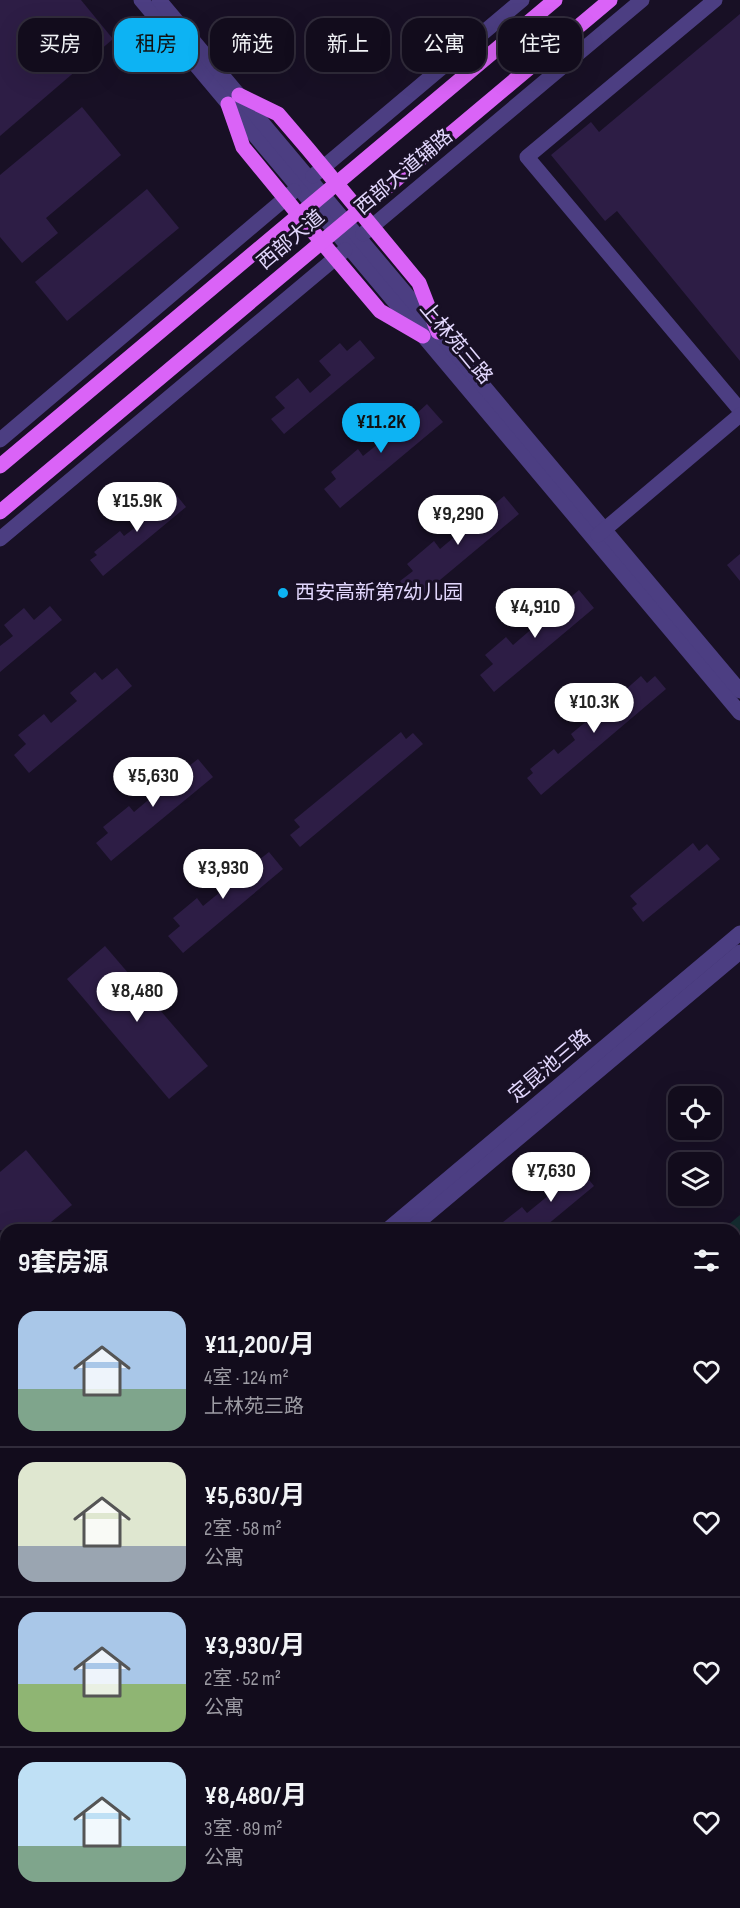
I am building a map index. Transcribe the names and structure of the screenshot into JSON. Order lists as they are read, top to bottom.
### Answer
{
  "streets": {
    "main road": ["西部大道"],
    "street": ["西部大道辅路", "上林苑三路", "定昆池三路"]
  },
  "crossings": [
    ["西部大道辅路", "上林苑三路"],
    ["西部大道", "上林苑三路"]
  ],
  "places": ["西安高新第7幼儿园"],
  "page": {
    "chip": [
      "买房",
      "租房",
      "筛选",
      "新上",
      "公寓",
      "住宅"
    ],
    "price": [
      "¥11.2K",
      "¥15.9K",
      "¥9,290",
      "¥4,910",
      "¥10.3K",
      "¥5,630",
      "¥3,930",
      "¥8,480",
      "¥7,630"
    ],
    "heading": "9套房源",
    "list": [
      {
        "name": "¥11,200/月",
        "note": "4室 · 124 m² · 上林苑三路"
      },
      {
        "name": "¥5,630/月",
        "note": "2室 · 58 m² · 公寓"
      },
      {
        "name": "¥3,930/月",
        "note": "2室 · 52 m² · 公寓"
      },
      {
        "name": "¥8,480/月",
        "note": "3室 · 89 m² · 公寓"
      }
    ]
  }
}
